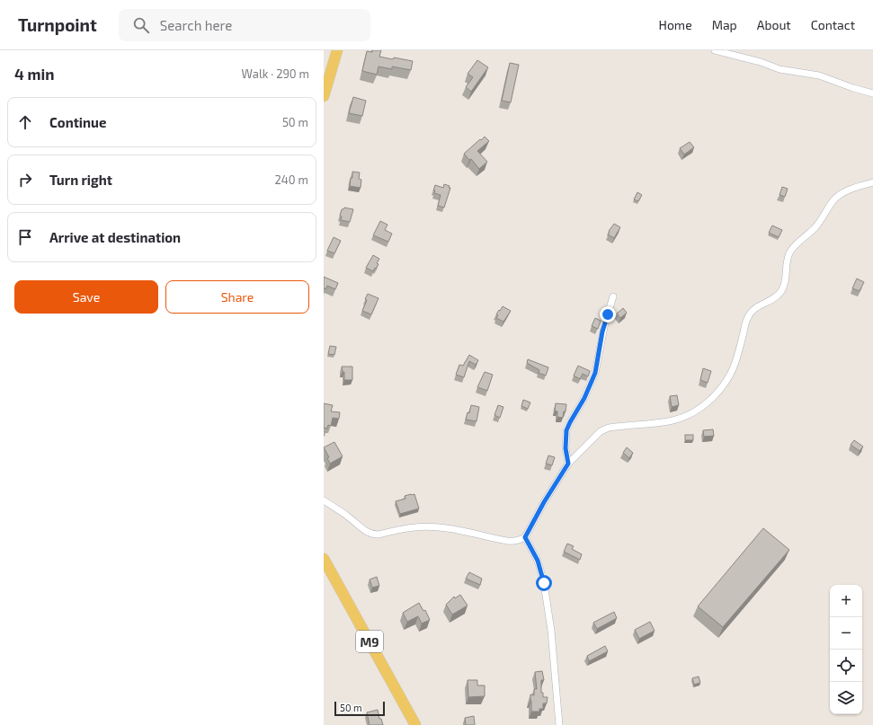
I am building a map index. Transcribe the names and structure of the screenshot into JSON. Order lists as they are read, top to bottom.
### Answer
{
  "streets": {
    "main road": ["M9"]
  },
  "scale_bar": "50 m",
  "page": {
    "header": "Turnpoint",
    "search": "Search here",
    "nav": [
      "Home",
      "Map",
      "About",
      "Contact"
    ],
    "heading": ["4 min", "Walk · 290 m"],
    "list": [
      ["Continue", "50 m"],
      ["Turn right", "240 m"],
      "Arrive at destination"
    ],
    "buttons": ["Save", "Share"],
    "map_buttons": ["+", "−"],
    "scale": "50 m"
  }
}
